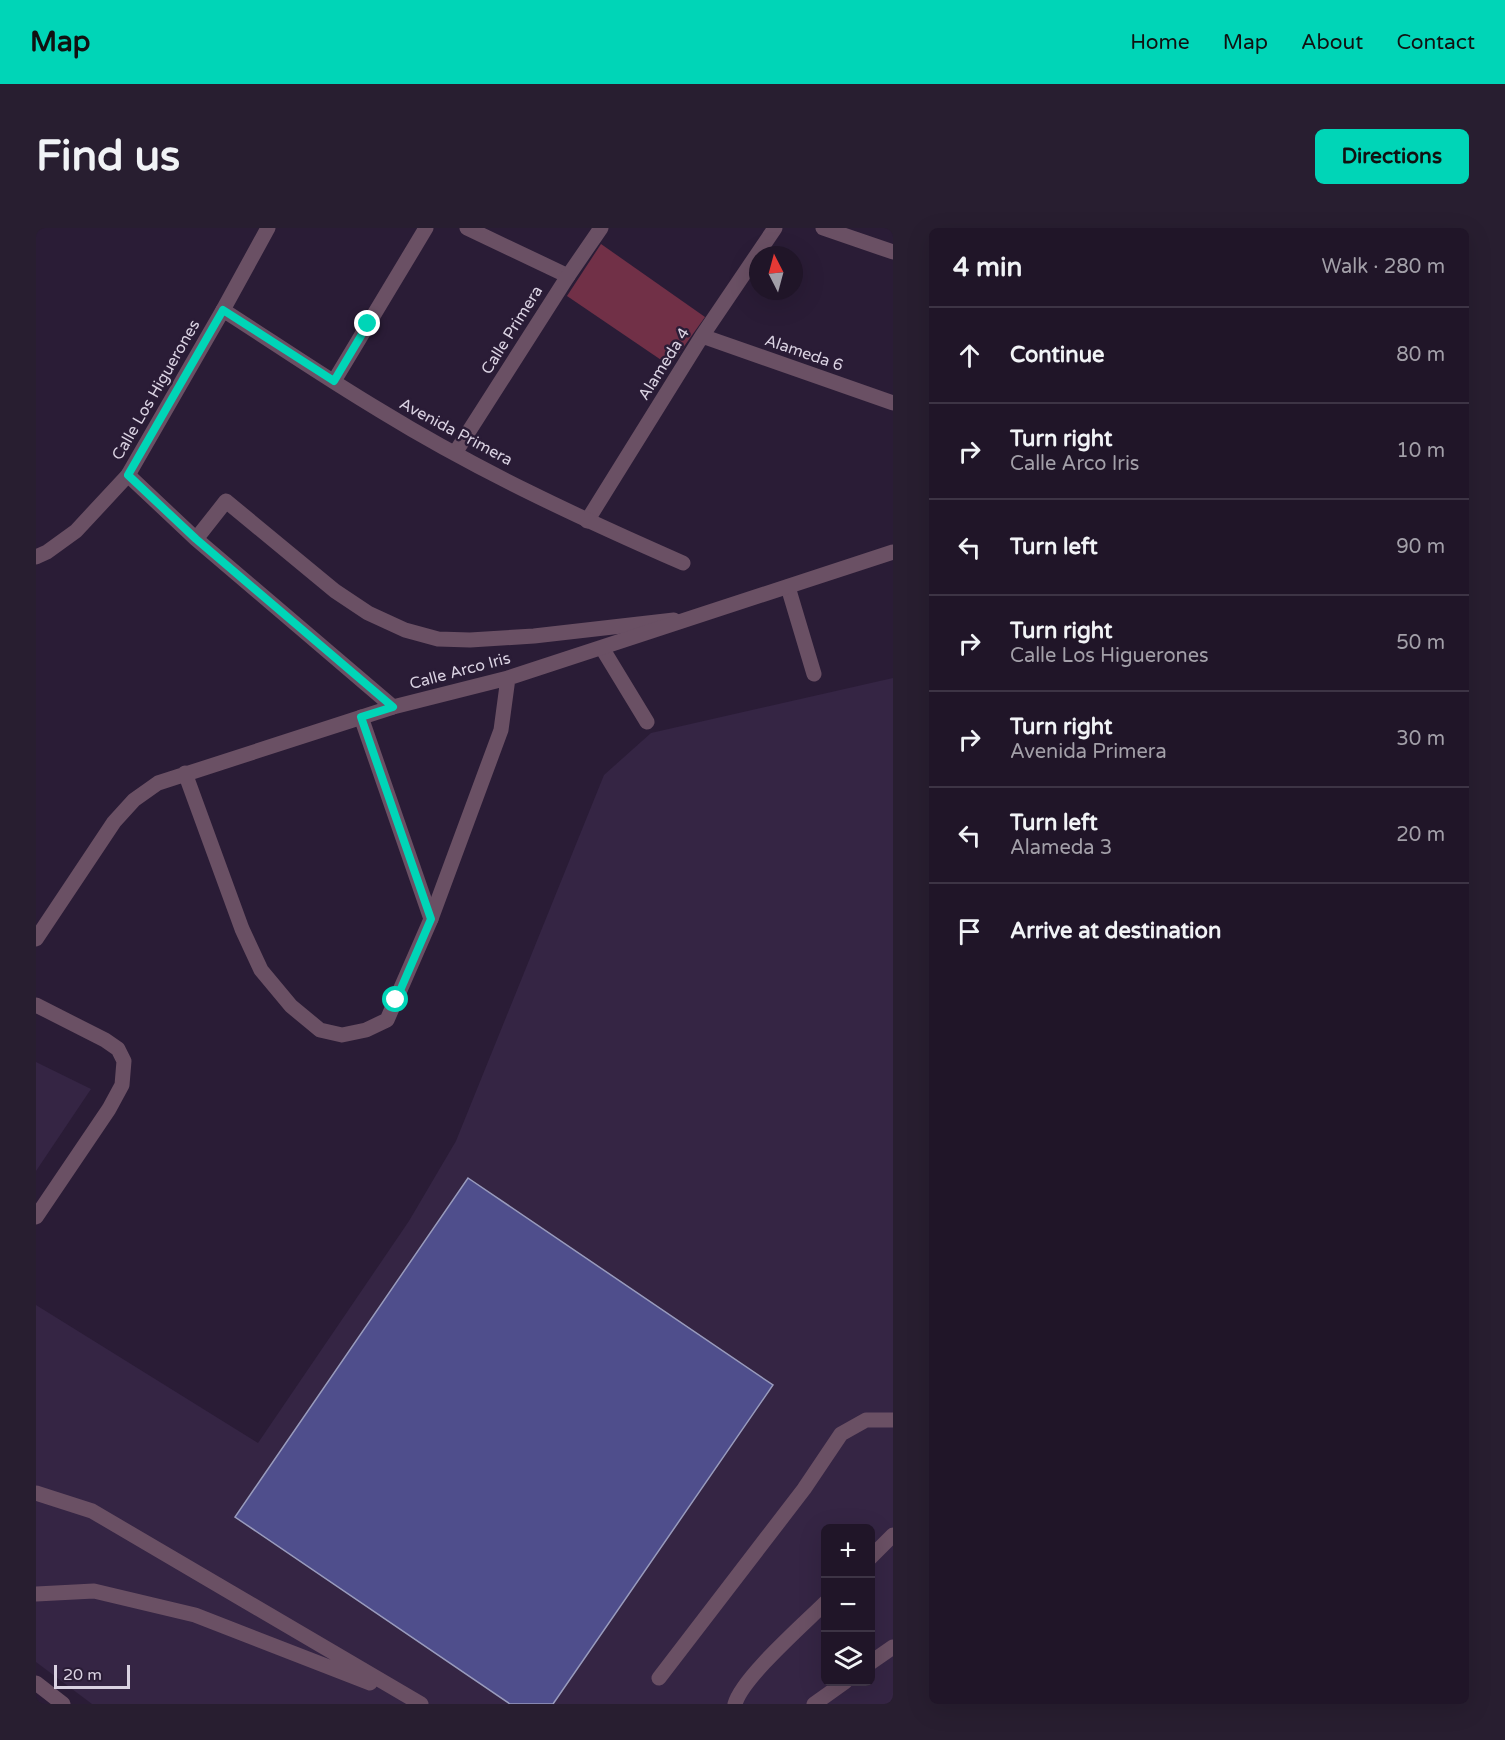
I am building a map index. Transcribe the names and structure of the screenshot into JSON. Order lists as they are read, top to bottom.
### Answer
{
  "streets": {
    "street": [
      "Calle Primera",
      "Alameda 6",
      "Alameda 4",
      "Calle Los Higuerones",
      "Avenida Primera",
      "Calle Arco Iris"
    ]
  },
  "crossings": [
    ["Calle Primera", "Avenida Primera"],
    ["Alameda 6", "Alameda 4"],
    ["Alameda 4", "Avenida Primera"],
    ["Calle Los Higuerones", "Avenida Primera"]
  ],
  "scale_bar": "20 m",
  "north": "top",
  "page": {
    "header": "Map",
    "nav": [
      "Home",
      "Map",
      "About",
      "Contact"
    ],
    "buttons": "Directions",
    "title": "Find us",
    "heading": ["4 min", "Walk · 280 m"],
    "list": [
      ["Continue", "80 m"],
      ["Turn right", "Calle Arco Iris", "10 m"],
      ["Turn left", "90 m"],
      ["Turn right", "Calle Los Higuerones", "50 m"],
      ["Turn right", "Avenida Primera", "30 m"],
      ["Turn left", "Alameda 3", "20 m"],
      "Arrive at destination"
    ],
    "map_buttons": ["+", "−"],
    "scale": "20 m"
  }
}
